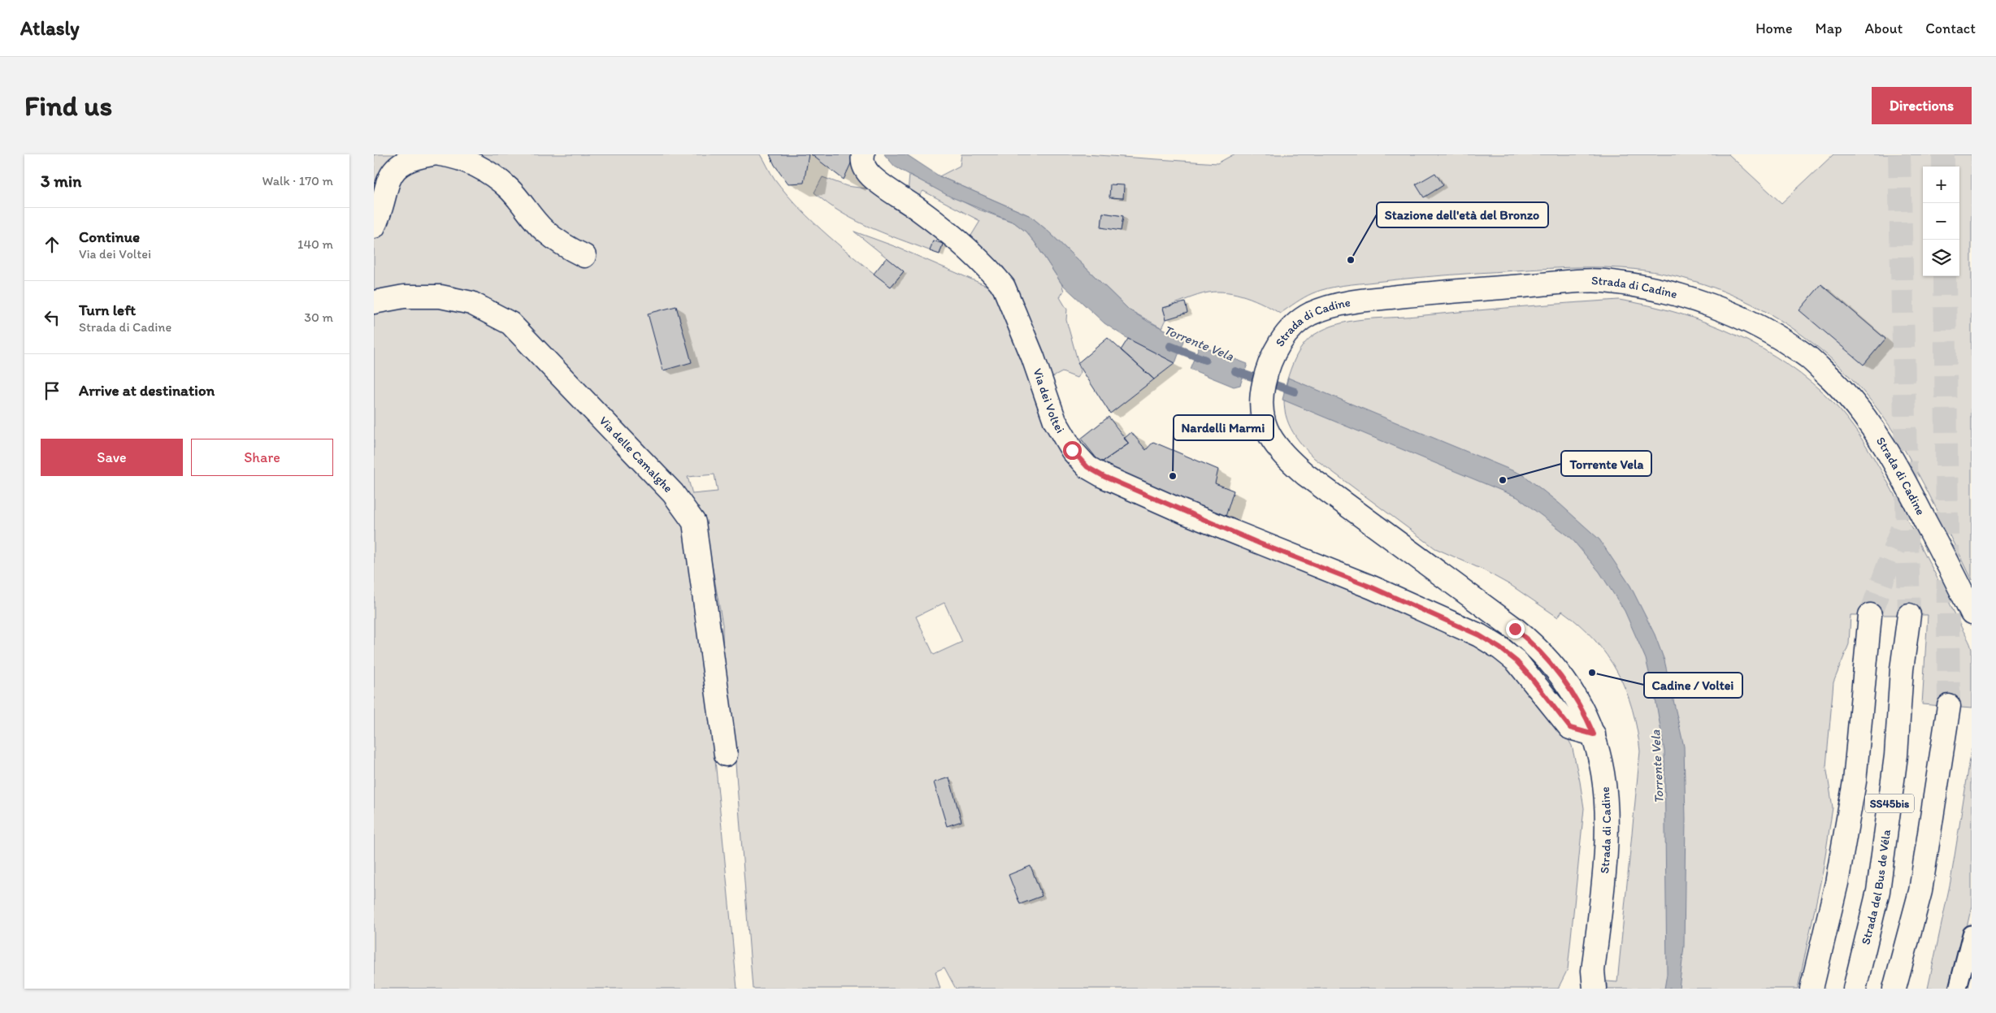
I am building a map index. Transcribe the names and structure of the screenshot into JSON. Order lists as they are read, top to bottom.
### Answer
{
  "streets": {
    "main road": [
      "Strada di Cadine",
      "Via dei Voltei",
      "Via delle Camalghe",
      "SS45bis",
      "Strada del Bus de Véla"
    ]
  },
  "crossings": [
    ["Strada di Cadine", "Via dei Voltei"]
  ],
  "water": ["Torrente Vela"],
  "places": [
    "Stazione dell'età del Bronzo",
    "Nardelli Marmi",
    "Torrente Vela",
    "Cadine / Voltei"
  ],
  "page": {
    "header": "Atlasly",
    "nav": [
      "Home",
      "Map",
      "About",
      "Contact"
    ],
    "buttons": [
      "Directions",
      ["Save", "Share"]
    ],
    "title": "Find us",
    "heading": ["3 min", "Walk · 170 m"],
    "map_buttons": ["+", "−"],
    "list": [
      ["Continue", "Via dei Voltei", "140 m"],
      ["Turn left", "Strada di Cadine", "30 m"],
      "Arrive at destination"
    ]
  }
}
